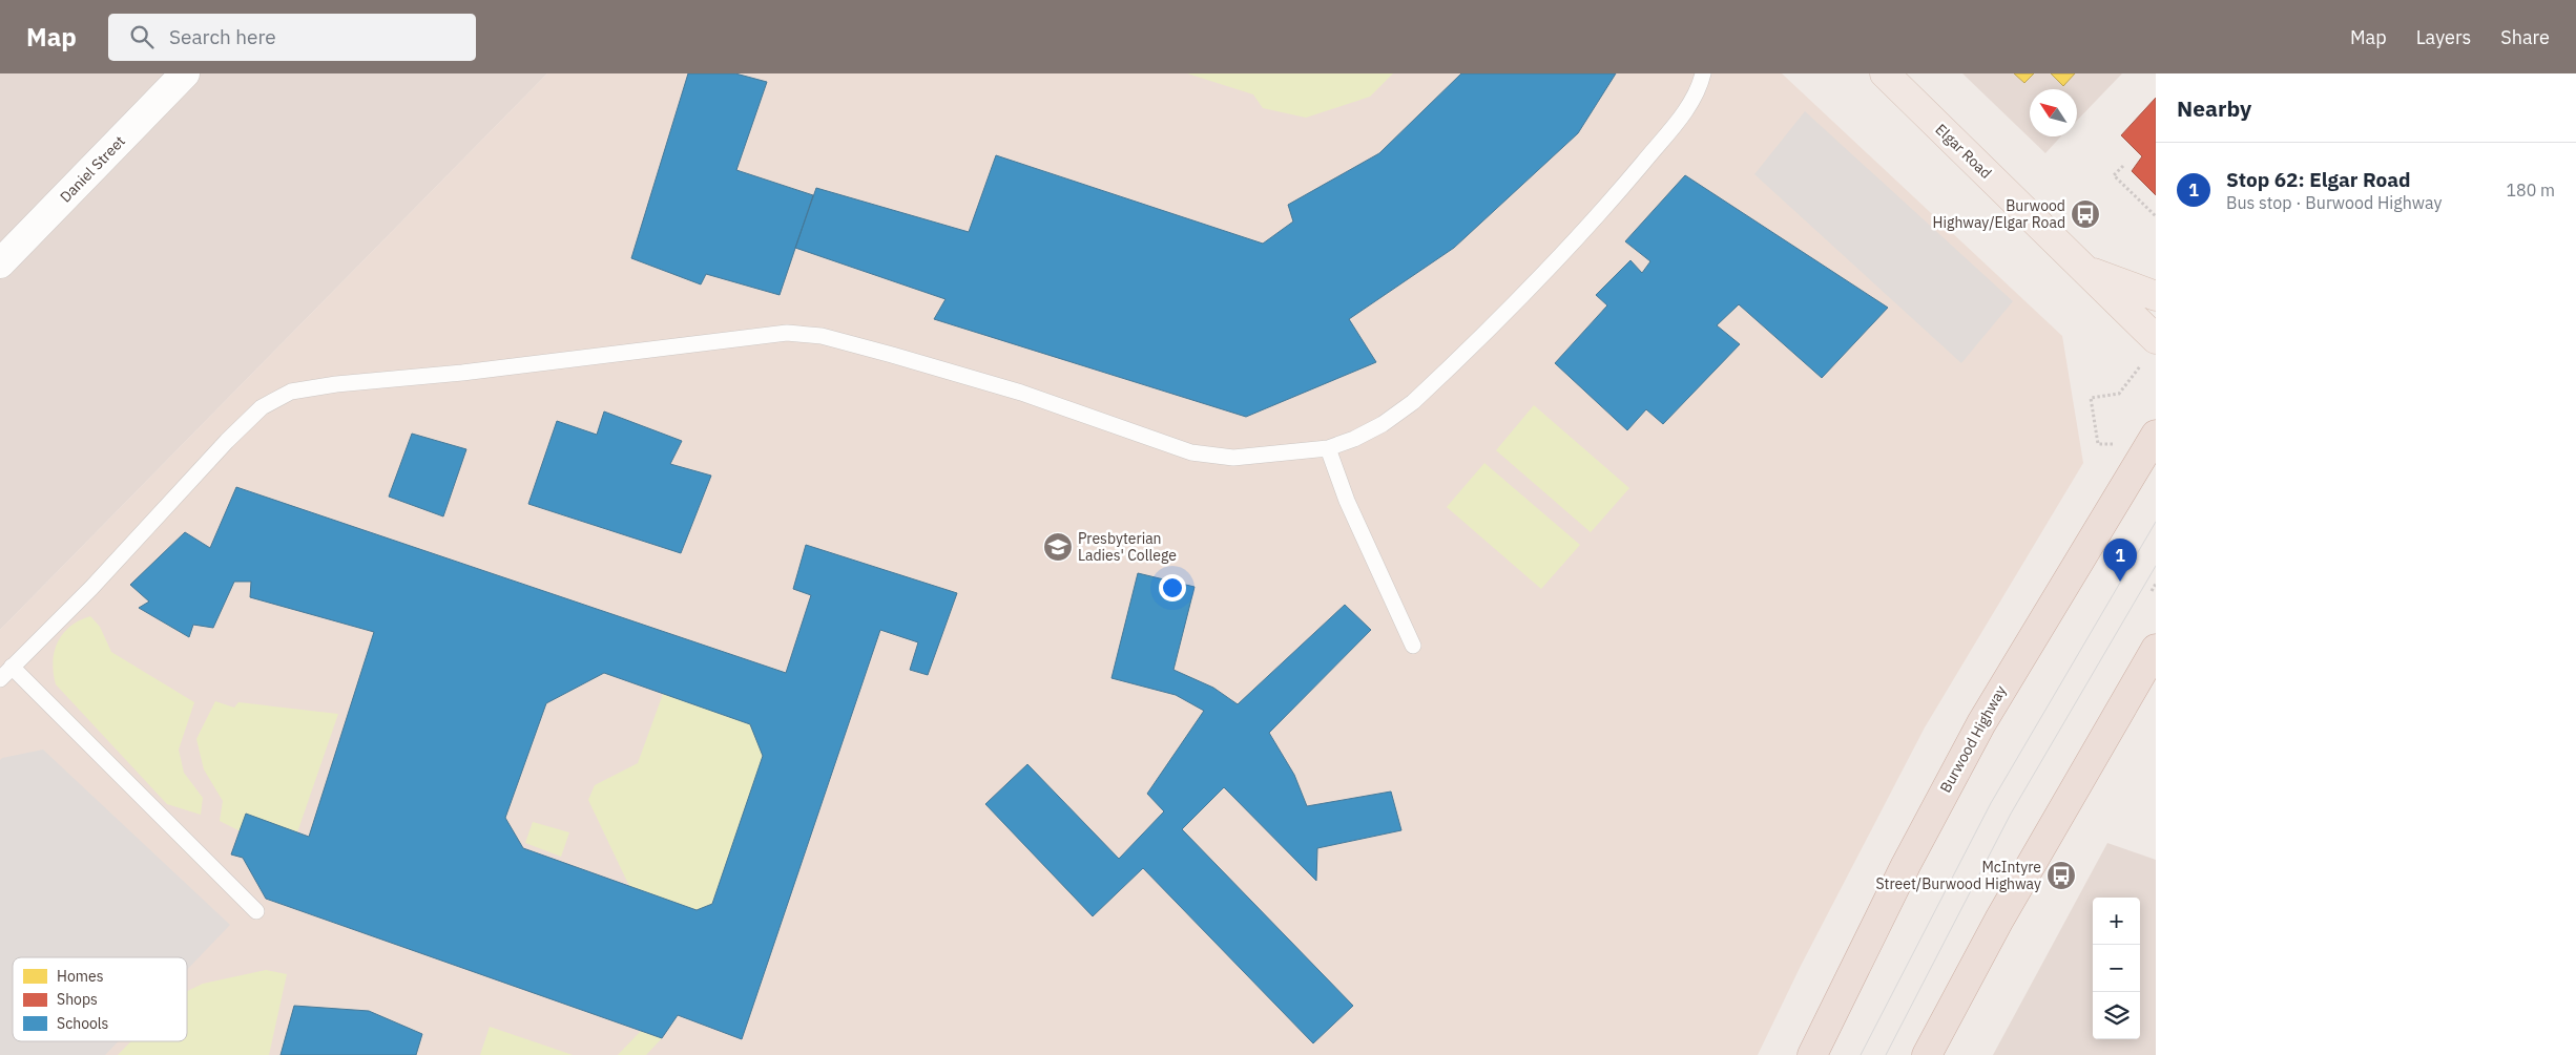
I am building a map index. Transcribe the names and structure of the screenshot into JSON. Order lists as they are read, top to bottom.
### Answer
{
  "streets": {
    "highway": ["Burwood Highway"],
    "main road": ["Elgar Road"],
    "street": ["Daniel Street"]
  },
  "places": {
    "bus stop": ["Burwood Highway/Elgar Road", "McIntyre Street/Burwood Highway"],
    "school or university": ["Presbyterian Ladies' College"]
  },
  "legend": ["Homes", "Shops", "Schools"],
  "north": "top left",
  "page": {
    "header": "Map",
    "search": "Search here",
    "nav": ["Map", "Layers", "Share"],
    "heading": "Nearby",
    "list": [
      {
        "mark": "1",
        "name": "Stop 62: Elgar Road",
        "note": "Bus stop · Burwood Highway",
        "value": "180 m"
      }
    ],
    "pins": "1",
    "map_buttons": ["+", "−"]
  }
}
